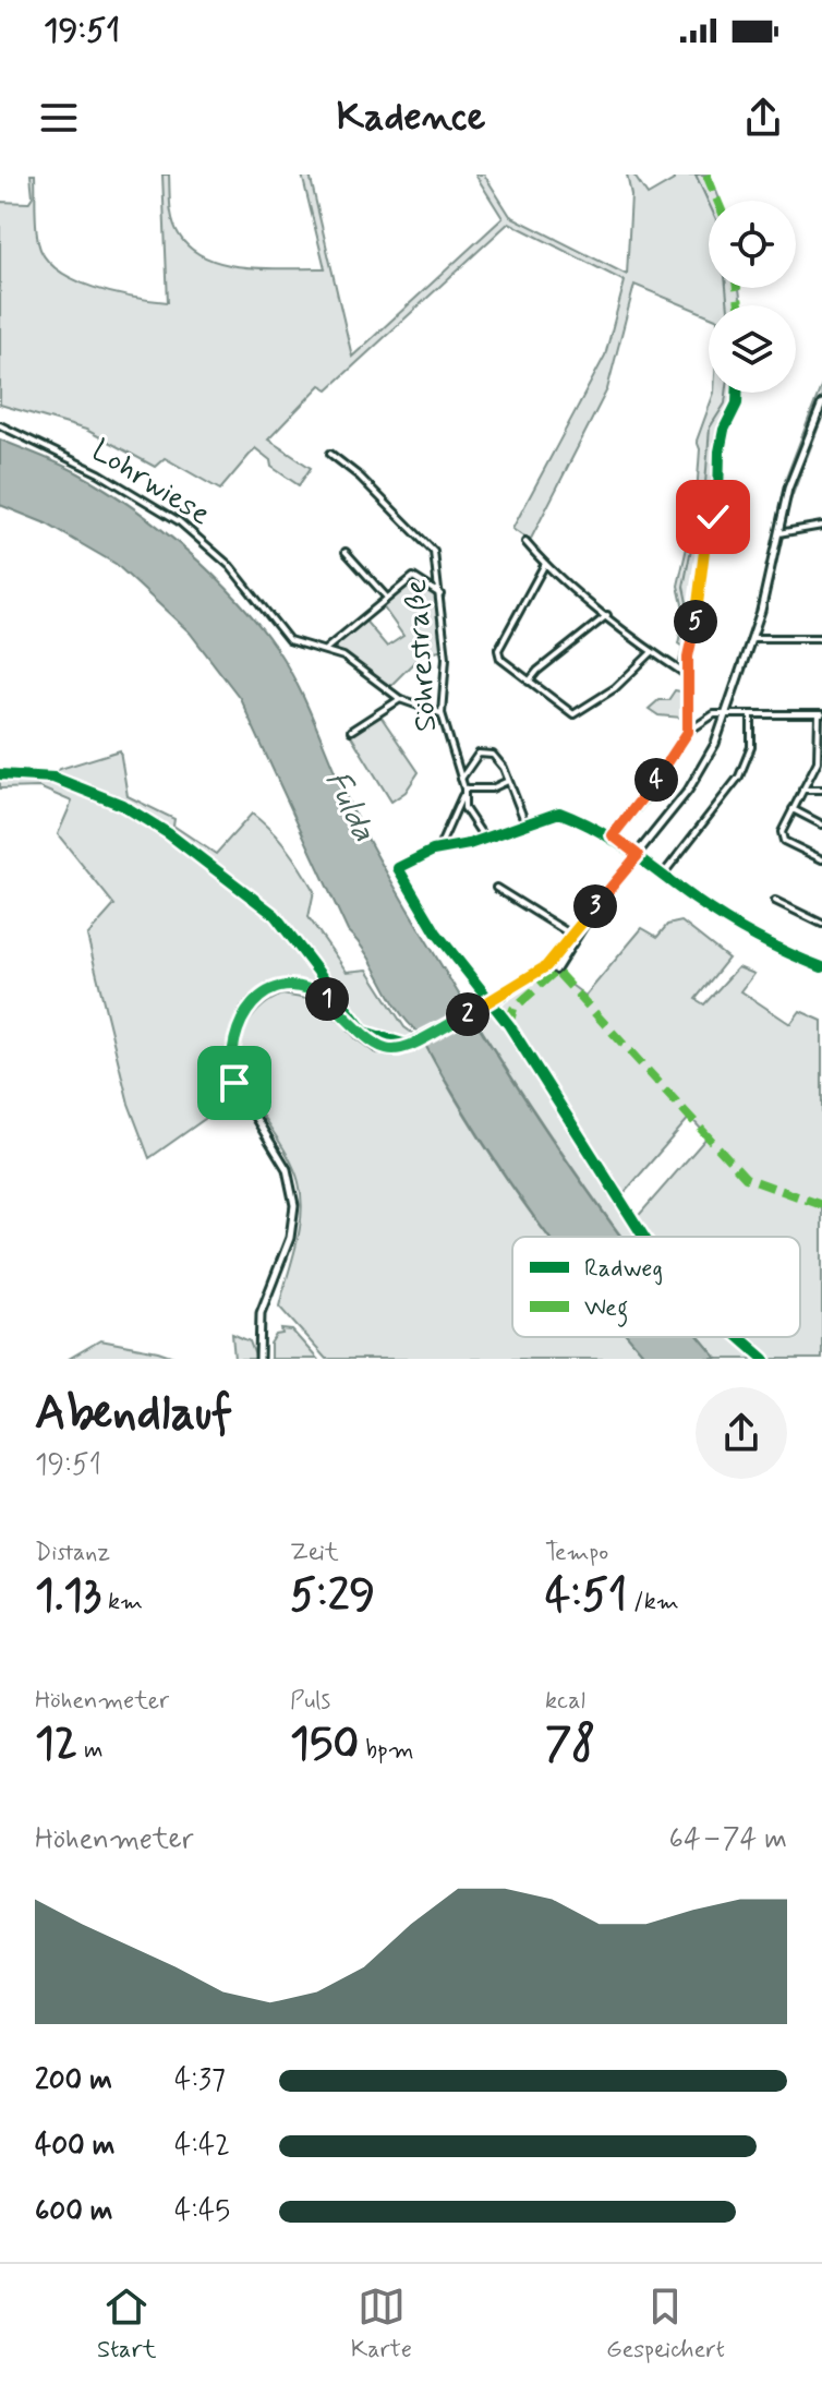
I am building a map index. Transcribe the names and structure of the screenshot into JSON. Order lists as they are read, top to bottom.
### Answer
{
  "streets": {
    "street": ["Lohrwiese", "Söhrestraße"]
  },
  "crossings": [
    ["Lohrwiese", "Söhrestraße"]
  ],
  "water": ["Fulda"],
  "legend": ["Radweg", "Weg"],
  "page": {
    "status": "19:51",
    "header": "Kadence",
    "pins": [
      "5",
      "4",
      "3",
      "1",
      "2"
    ],
    "heading": ["Abendlauf", "19:51"],
    "stats": [
      ["Distanz", "1.13 km"],
      ["Zeit", "5:29"],
      ["Tempo", "4:51 /km"],
      ["Höhenmeter", "12 m"],
      ["Puls", "150 bpm"],
      ["kcal", "78"]
    ],
    "chart": ["Höhenmeter", "64–74 m"],
    "list": [
      {
        "name": "200 m",
        "note": "4:37"
      },
      {
        "name": "400 m",
        "note": "4:42"
      },
      {
        "name": "600 m",
        "note": "4:45"
      }
    ],
    "tabs": ["Start", "Karte", "Gespeichert"]
  }
}
